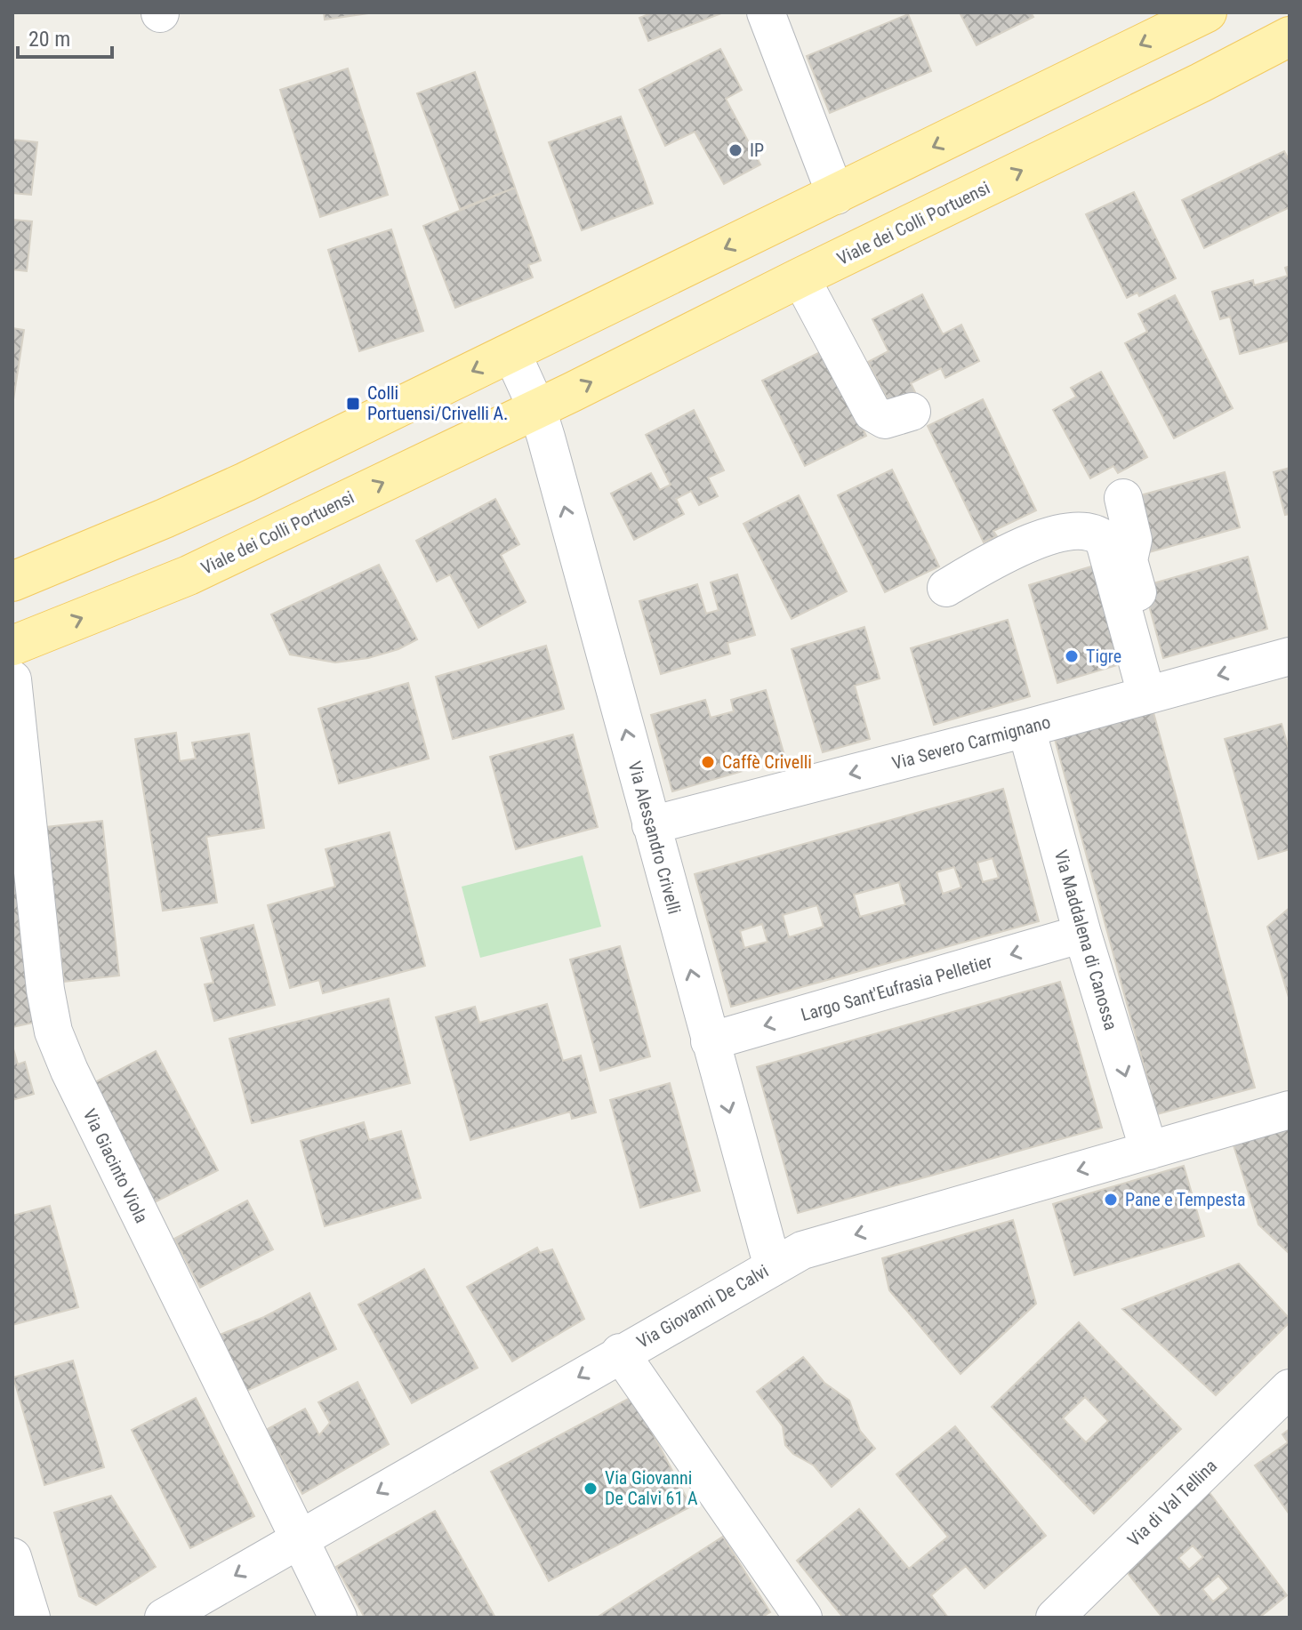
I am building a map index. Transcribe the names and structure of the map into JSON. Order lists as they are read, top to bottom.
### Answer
{
  "streets": {
    "main road": ["Viale dei Colli Portuensi"],
    "street": [
      "Via Severo Carmignano",
      "Via Alessandro Crivelli",
      "Via Maddalena di Canossa",
      "Largo Sant'Eufrasia Pelletier",
      "Via Giacinto Viola",
      "Via Giovanni De Calvi",
      "Via di Val Tellina"
    ]
  },
  "crossings": [
    ["Viale dei Colli Portuensi", "Via Alessandro Crivelli"],
    ["Via Severo Carmignano", "Via Alessandro Crivelli"],
    ["Via Severo Carmignano", "Via Maddalena di Canossa"],
    ["Via Alessandro Crivelli", "Largo Sant'Eufrasia Pelletier"],
    ["Via Alessandro Crivelli", "Via Giovanni De Calvi"],
    ["Via Maddalena di Canossa", "Largo Sant'Eufrasia Pelletier"],
    ["Via Maddalena di Canossa", "Via Giovanni De Calvi"],
    ["Via Giacinto Viola", "Via Giovanni De Calvi"]
  ],
  "one_way": [
    "Via Severo Carmignano",
    "Via Maddalena di Canossa",
    "Largo Sant'Eufrasia Pelletier",
    "Via Giovanni De Calvi"
  ],
  "places": {
    "other": [
      "IP",
      "Tigre",
      "Caffè Crivelli",
      "Pane e Tempesta",
      "Via Giovanni De Calvi 61 A"
    ],
    "transit": ["Colli Portuensi/Crivelli A."]
  },
  "scale_bar": "20 m"
}
